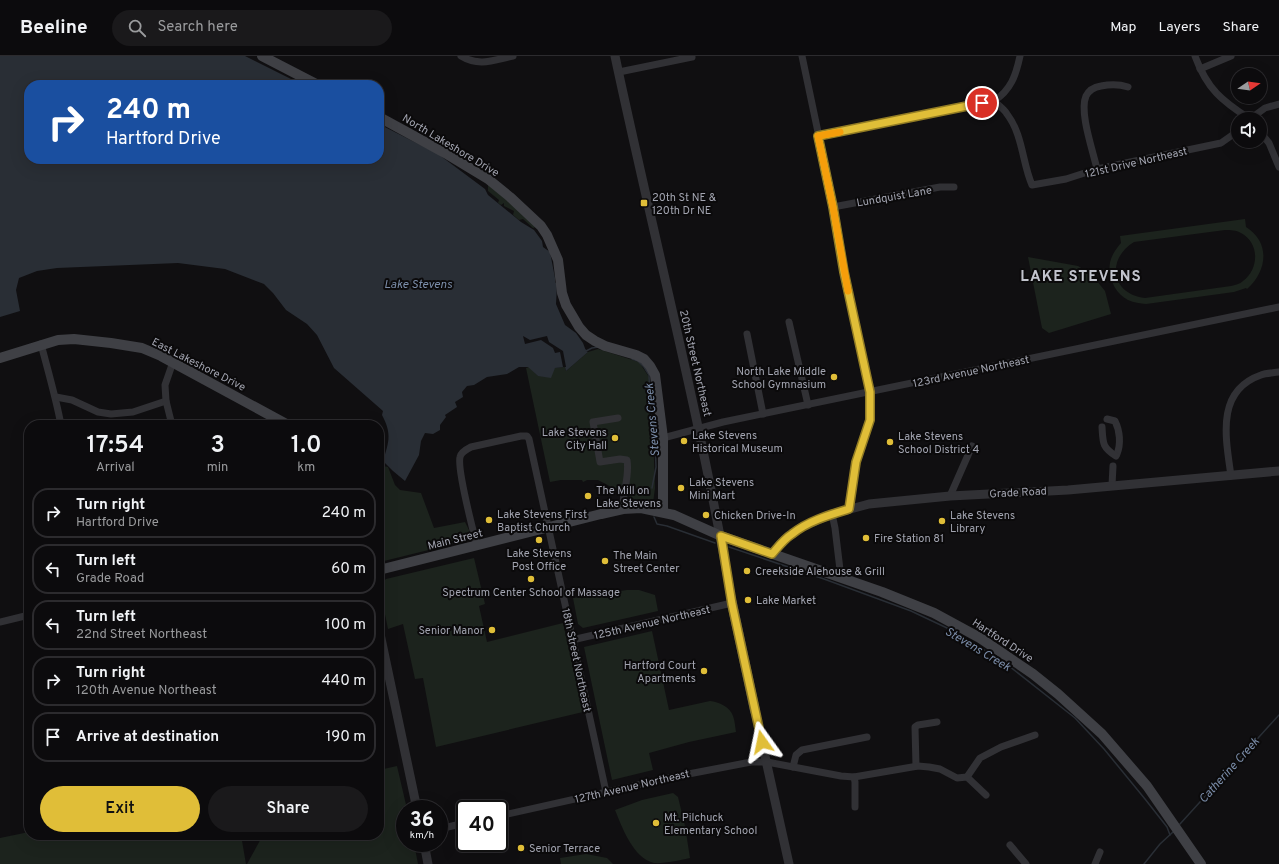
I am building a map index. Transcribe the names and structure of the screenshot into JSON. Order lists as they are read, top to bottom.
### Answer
{
  "streets": {
    "main road": [
      "North Lakeshore Drive",
      "20th Street Northeast",
      "East Lakeshore Drive",
      "Main Street",
      "Hartford Drive"
    ],
    "street": [
      "121st Drive Northeast",
      "Lundquist Lane",
      "123rd Avenue Northeast",
      "Grade Road",
      "125th Avenue Northeast",
      "18th Street Northeast",
      "127th Avenue Northeast"
    ]
  },
  "crossings": [
    ["North Lakeshore Drive", "123rd Avenue Northeast"],
    ["North Lakeshore Drive", "Main Street"],
    ["20th Street Northeast", "123rd Avenue Northeast"],
    ["20th Street Northeast", "Main Street"],
    ["20th Street Northeast", "125th Avenue Northeast"],
    ["20th Street Northeast", "Hartford Drive"],
    ["20th Street Northeast", "127th Avenue Northeast"],
    ["Grade Road", "Hartford Drive"],
    ["Main Street", "Hartford Drive"],
    ["Main Street", "18th Street Northeast"],
    ["125th Avenue Northeast", "18th Street Northeast"],
    ["18th Street Northeast", "127th Avenue Northeast"]
  ],
  "districts": ["LAKE STEVENS"],
  "water": ["Lake Stevens", "Stevens Creek", "Catherine Creek"],
  "places": {
    "transit": ["20th St NE & 120th Dr NE"],
    "other": [
      "North Lake Middle School Gymnasium",
      "Lake Stevens City Hall",
      "Lake Stevens Historical Museum",
      "Lake Stevens School District 4",
      "Lake Stevens Mini Mart",
      "The Mill on Lake Stevens",
      "Chicken Drive-In",
      "Lake Stevens First Baptist Church",
      "Lake Stevens Library",
      "Fire Station 81",
      "Lake Stevens Post Office",
      "The Main Street Center",
      "Creekside Alehouse & Grill",
      "Spectrum Center School of Massage",
      "Lake Market",
      "Senior Manor",
      "Hartford Court Apartments",
      "Mt. Pilchuck Elementary School",
      "Senior Terrace"
    ]
  },
  "north": "right",
  "page": {
    "header": "Beeline",
    "search": "Search here",
    "nav": ["Map", "Layers", "Share"],
    "turn": ["240 m", "Hartford Drive"],
    "eta": [
      "17:54",
      "Arrival",
      "3",
      "min",
      "1.0",
      "km"
    ],
    "list": [
      {
        "name": "Turn right",
        "note": "Hartford Drive",
        "value": "240 m"
      },
      {
        "name": "Turn left",
        "note": "Grade Road",
        "value": "60 m"
      },
      {
        "name": "Turn left",
        "note": "22nd Street Northeast",
        "value": "100 m"
      },
      {
        "name": "Turn right",
        "note": "120th Avenue Northeast",
        "value": "440 m"
      },
      {
        "name": "Arrive at destination",
        "value": "190 m"
      }
    ],
    "buttons": ["Exit", "Share"],
    "speed": "36 km/h",
    "limit": "40"
  }
}
